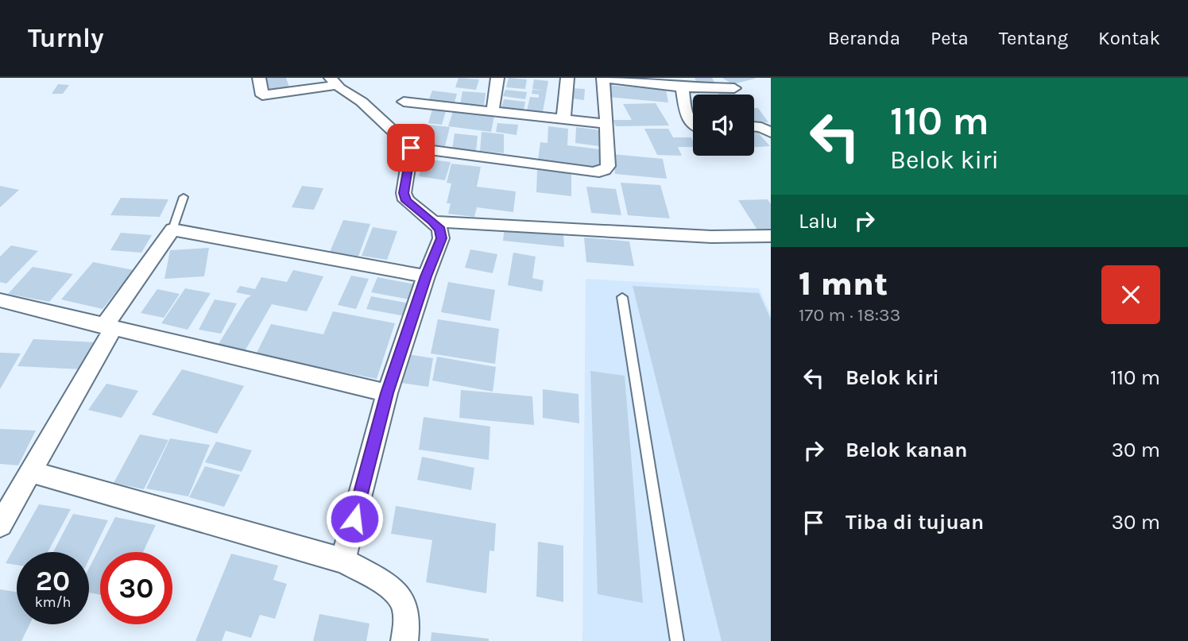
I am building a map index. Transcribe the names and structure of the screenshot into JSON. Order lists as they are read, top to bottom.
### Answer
{
  "page": {
    "header": "Turnly",
    "nav": [
      "Beranda",
      "Peta",
      "Tentang",
      "Kontak"
    ],
    "turn": ["110 m", "Belok kiri"],
    "then": "Lalu",
    "heading": ["1 mnt", "170 m · 18:33"],
    "list": [
      {
        "name": "Belok kiri",
        "value": "110 m"
      },
      {
        "name": "Belok kanan",
        "value": "30 m"
      },
      {
        "name": "Tiba di tujuan",
        "value": "30 m"
      }
    ],
    "speed": "20 km/h",
    "limit": "30"
  }
}
